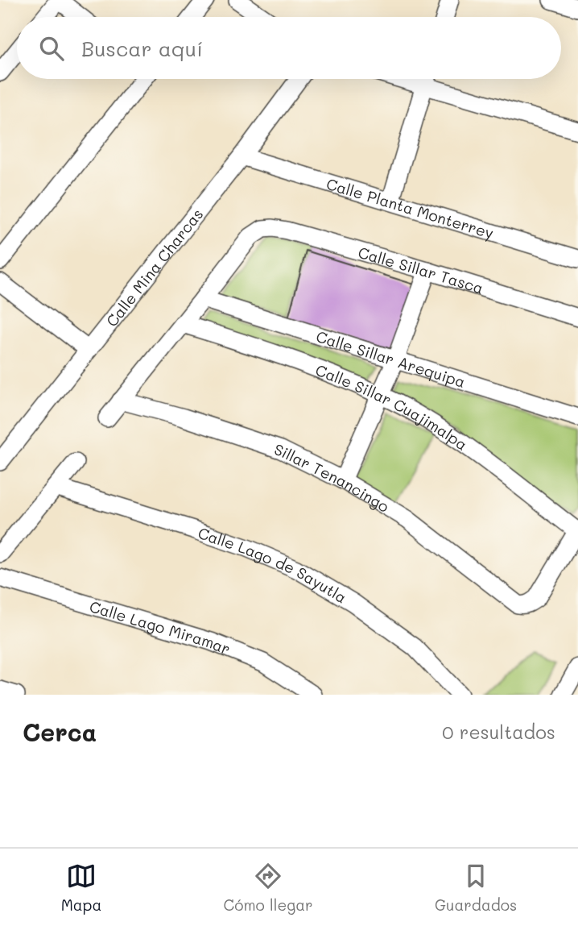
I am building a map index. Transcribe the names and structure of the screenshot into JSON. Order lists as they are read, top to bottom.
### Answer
{
  "streets": {
    "street": [
      "Calle Planta Monterrey",
      "Calle Mina Charcas",
      "Calle Sillar Tasca",
      "Calle Sillar Arequipa",
      "Calle Sillar Cuajimalpa",
      "Sillar Tenancingo",
      "Calle Lago de Sayutla",
      "Calle Lago Miramar"
    ]
  },
  "crossings": [
    ["Calle Planta Monterrey", "Calle Mina Charcas"],
    ["Calle Sillar Tasca", "Calle Sillar Arequipa"],
    ["Calle Sillar Cuajimalpa", "Sillar Tenancingo"]
  ],
  "page": {
    "search": "Buscar aquí",
    "heading": ["Cerca", "0 resultados"],
    "nav": ["Mapa", "Cómo llegar", "Guardados"]
  }
}
